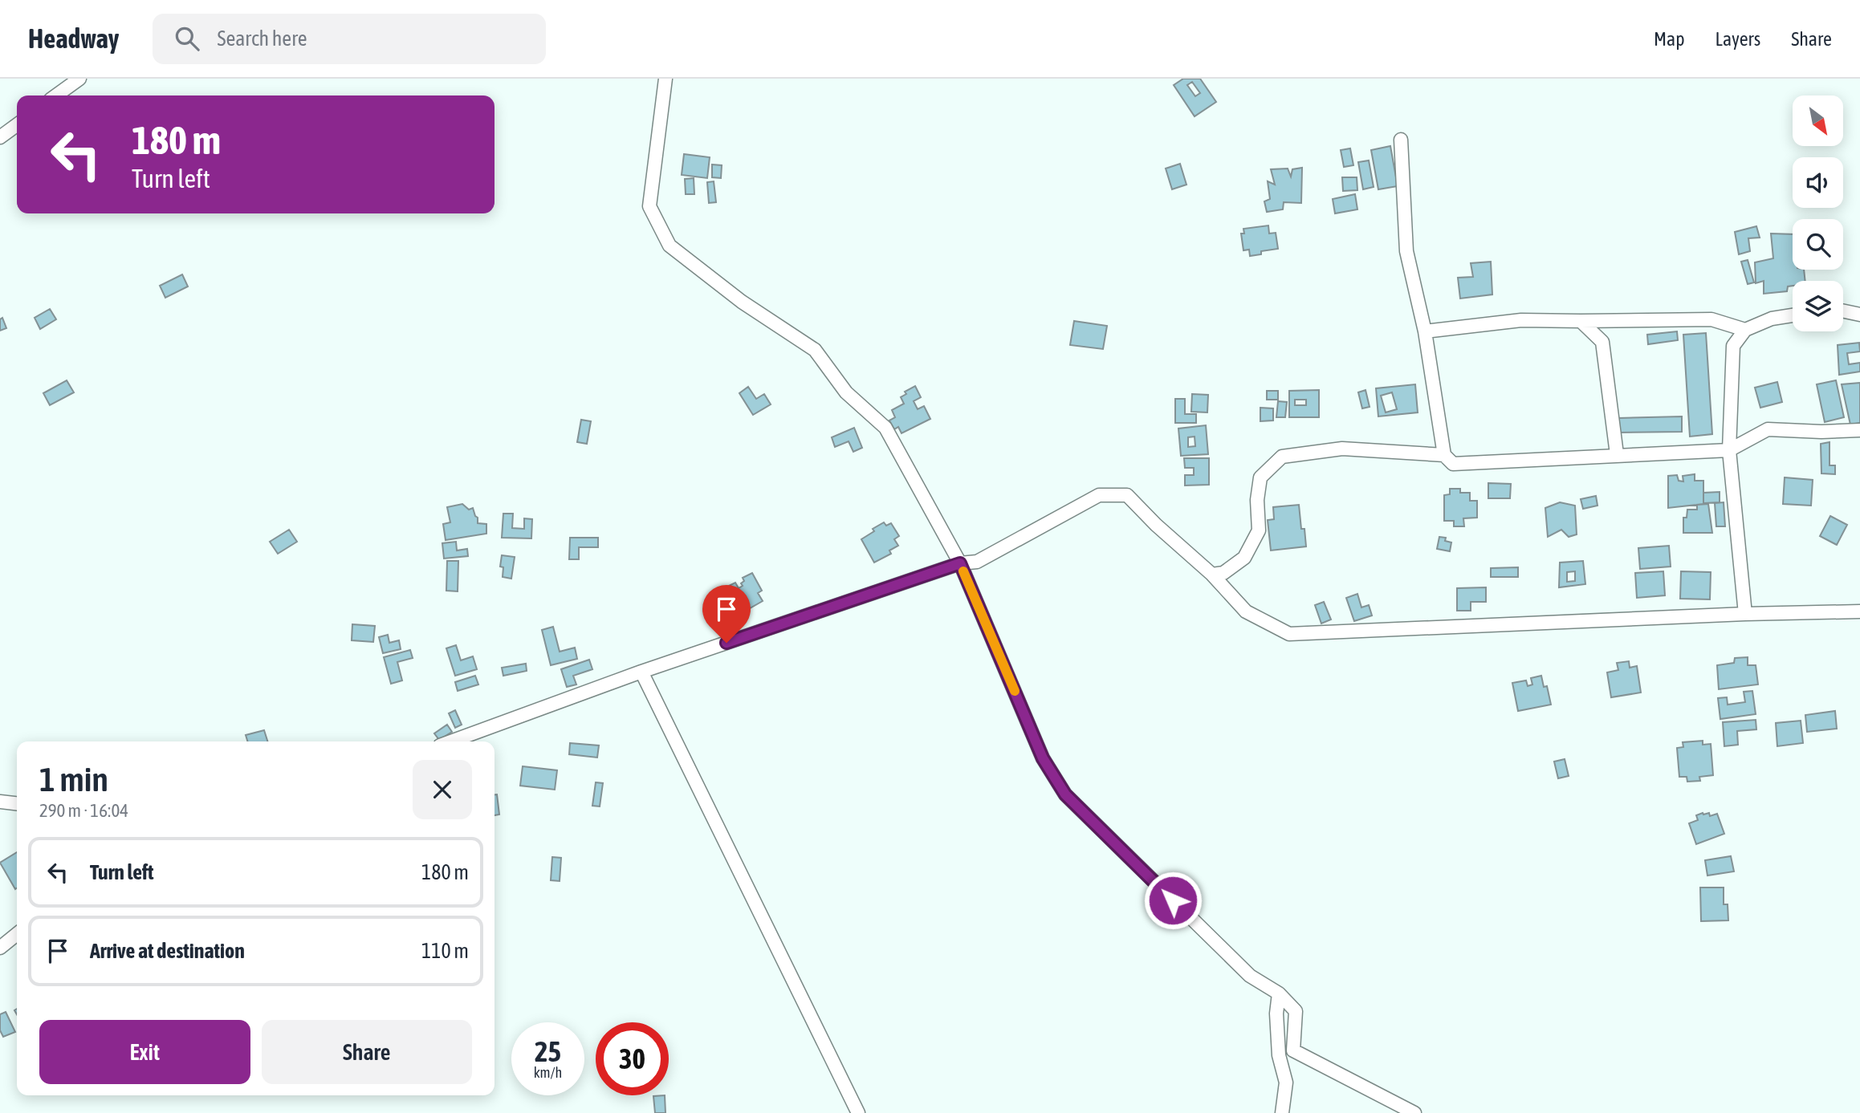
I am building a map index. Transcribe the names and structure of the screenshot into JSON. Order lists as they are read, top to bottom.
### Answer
{
  "north": "bottom right",
  "page": {
    "header": "Headway",
    "search": "Search here",
    "nav": ["Map", "Layers", "Share"],
    "turn": ["180 m", "Turn left"],
    "heading": ["1 min", "290 m · 16:04"],
    "list": [
      {
        "name": "Turn left",
        "value": "180 m"
      },
      {
        "name": "Arrive at destination",
        "value": "110 m"
      }
    ],
    "buttons": ["Exit", "Share"],
    "speed": "25 km/h",
    "limit": "30"
  }
}
